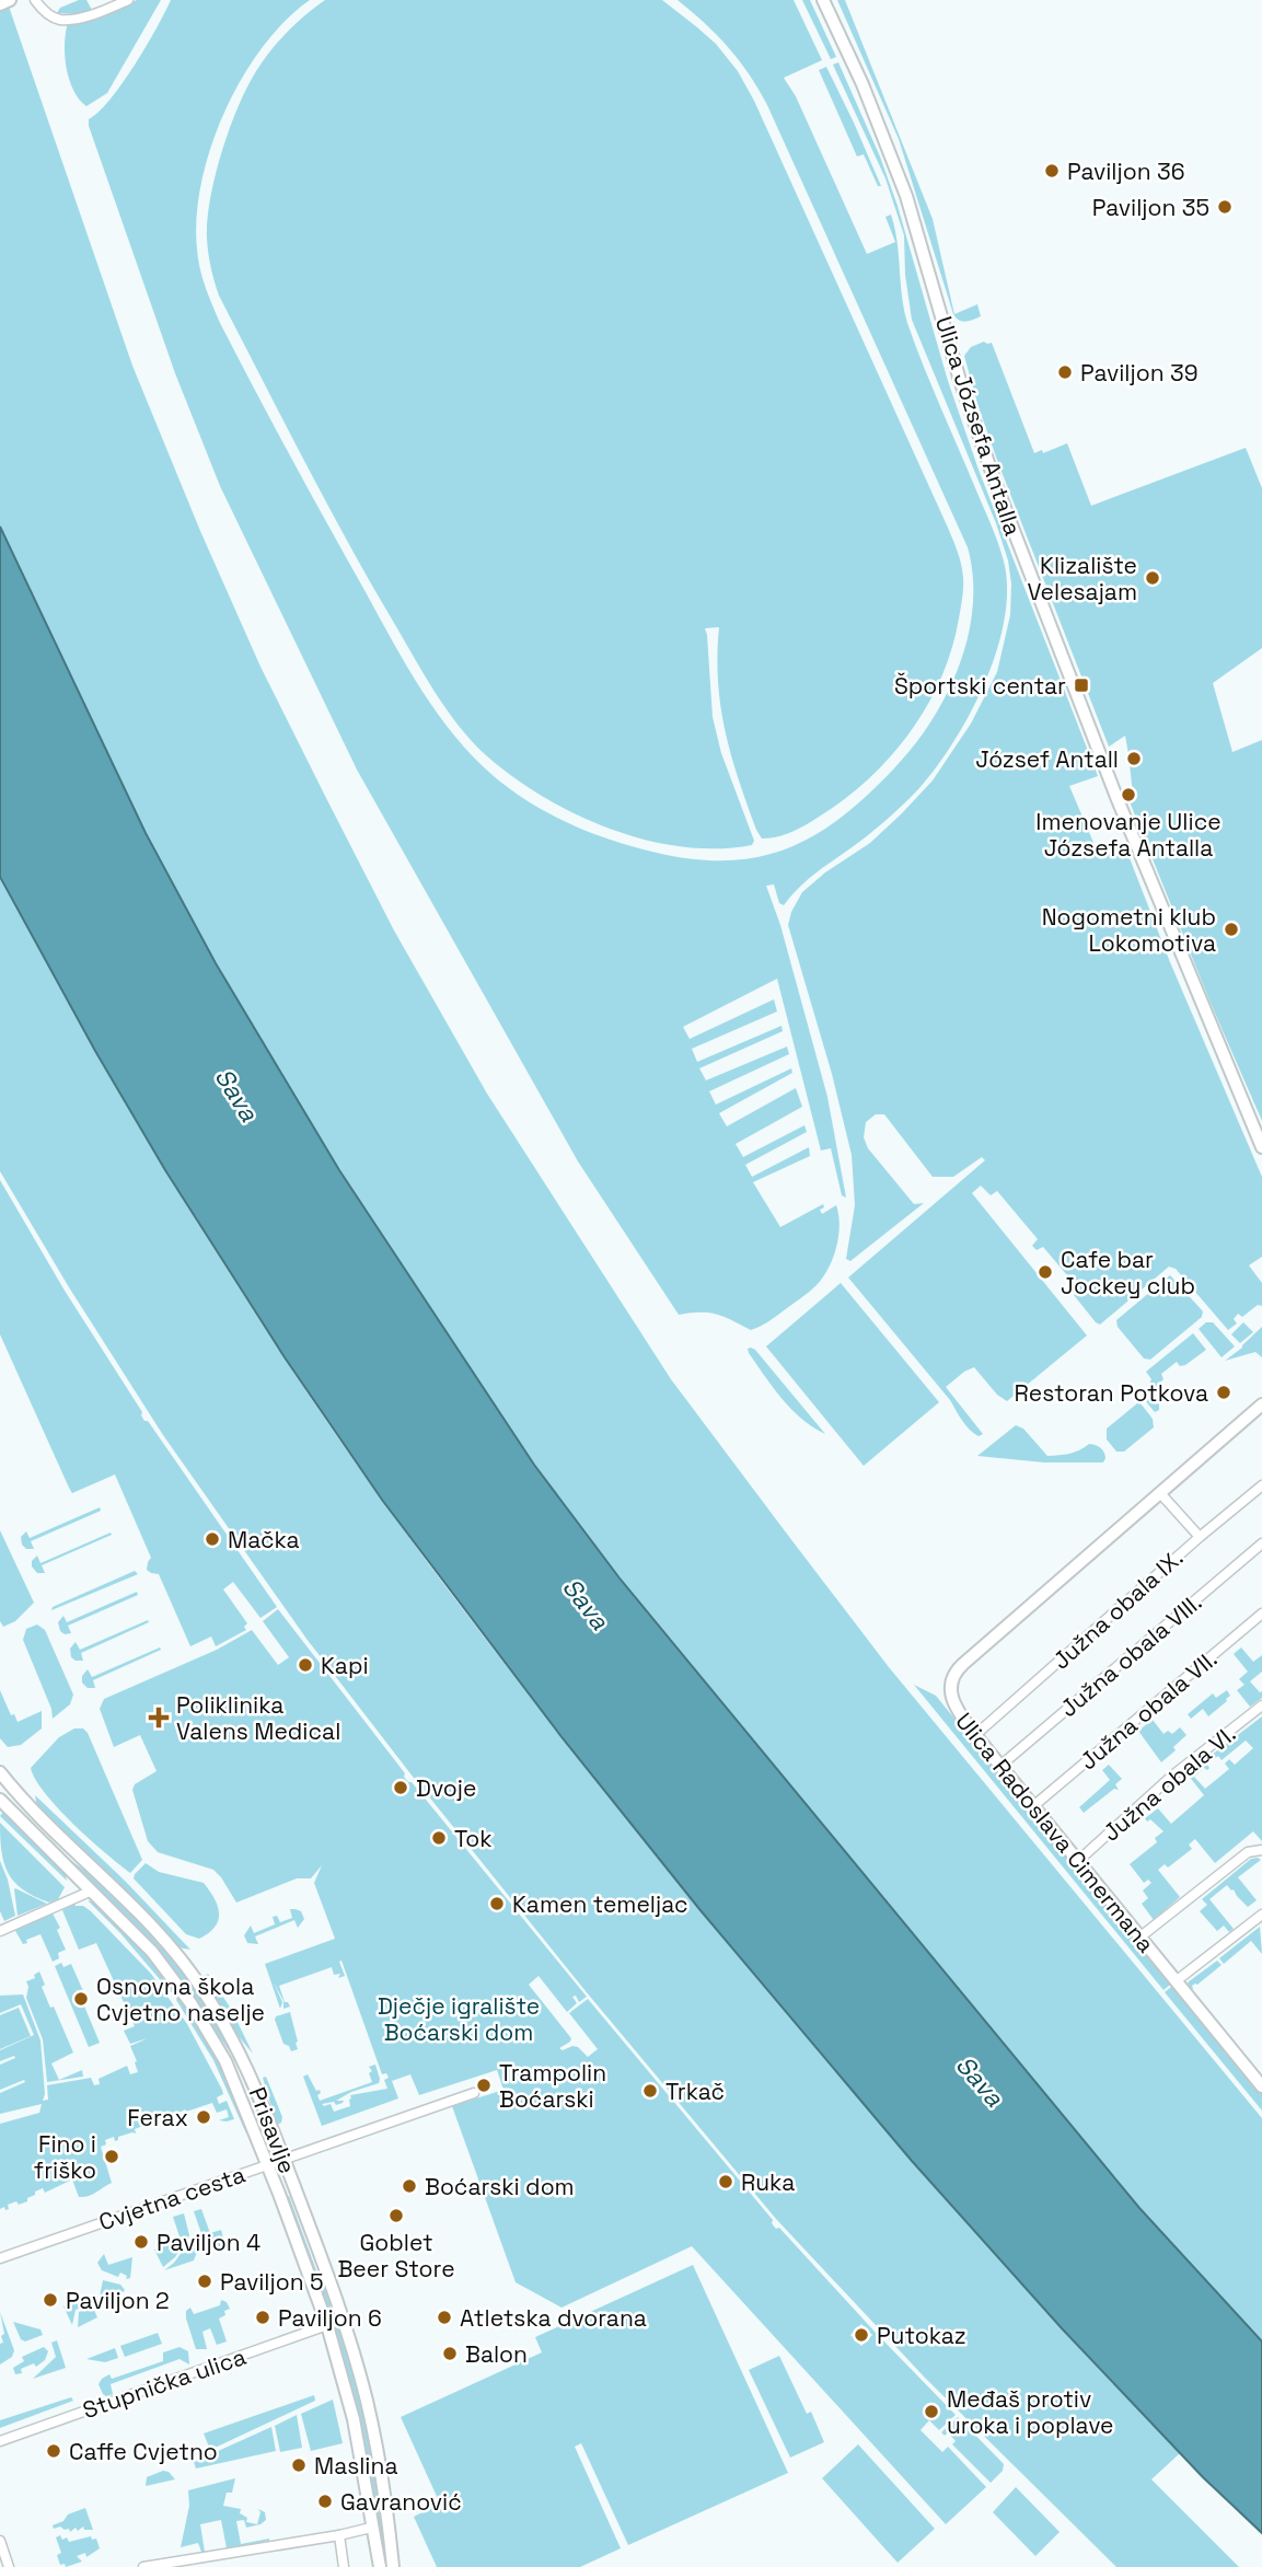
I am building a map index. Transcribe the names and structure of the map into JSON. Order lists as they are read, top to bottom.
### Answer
{
  "streets": {
    "street": [
      "Ulica Józsefa Antalla",
      "Južna obala IX.",
      "Južna obala VIII.",
      "Južna obala VII.",
      "Južna obala VI.",
      "Ulica Radoslava Cimermana",
      "Prisavlje",
      "Cvjetna cesta",
      "Stupnička ulica"
    ]
  },
  "crossings": [
    ["Južna obala IX.", "Ulica Radoslava Cimermana"],
    ["Južna obala VIII.", "Ulica Radoslava Cimermana"],
    ["Južna obala VII.", "Ulica Radoslava Cimermana"],
    ["Južna obala VI.", "Ulica Radoslava Cimermana"],
    ["Prisavlje", "Cvjetna cesta"],
    ["Prisavlje", "Stupnička ulica"]
  ],
  "water": ["Sava"],
  "parks": ["Dječje igralište Boćarski dom"],
  "places": {
    "other": [
      "Paviljon 36",
      "Paviljon 35",
      "Paviljon 39",
      "Klizalište Velesajam",
      "József Antall",
      "Imenovanje Ulice Józsefa Antalla",
      "Nogometni klub Lokomotiva",
      "Cafe bar Jockey club",
      "Restoran Potkova",
      "Mačka",
      "Kapi",
      "Dvoje",
      "Tok",
      "Kamen temeljac",
      "Osnovna škola Cvjetno naselje",
      "Trampolin Boćarski",
      "Trkač",
      "Ferax",
      "Fino i friško",
      "Ruka",
      "Boćarski dom",
      "Goblet Beer Store",
      "Paviljon 4",
      "Paviljon 5",
      "Paviljon 2",
      "Paviljon 6",
      "Atletska dvorana",
      "Putokaz",
      "Balon",
      "Međaš protiv uroka i poplave",
      "Caffe Cvjetno",
      "Maslina",
      "Gavranović"
    ],
    "transit": ["Športski centar"],
    "health": ["Poliklinika Valens Medical"]
  }
}
